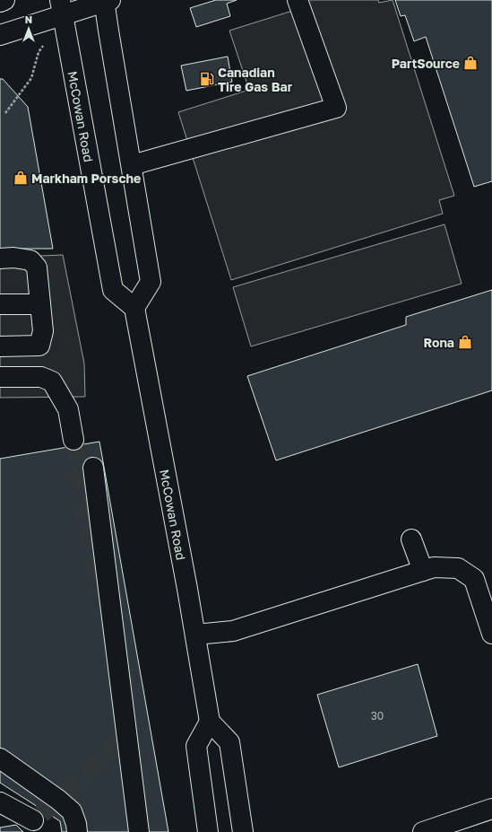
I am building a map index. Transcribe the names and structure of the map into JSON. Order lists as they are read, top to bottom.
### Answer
{
  "streets": {
    "main road": ["McCowan Road"]
  },
  "places": {
    "shop": ["PartSource", "Markham Porsche", "Rona"],
    "fuel station": ["Canadian Tire Gas Bar"]
  },
  "house_numbers": ["30"],
  "north": "top"
}
